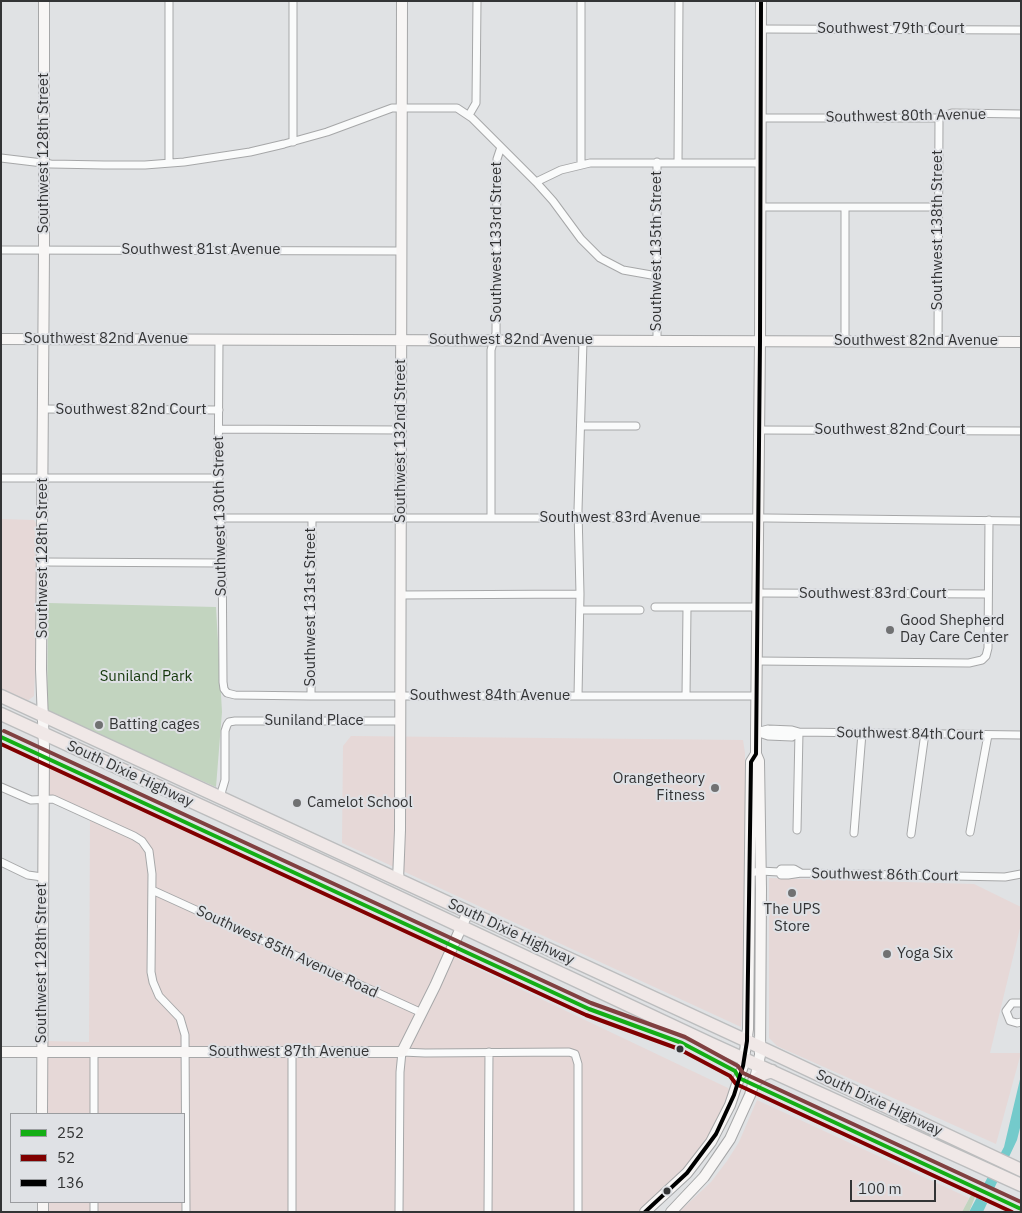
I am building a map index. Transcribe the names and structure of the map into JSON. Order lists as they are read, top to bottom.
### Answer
{
  "streets": {
    "highway": ["South Dixie Highway"],
    "street": [
      "Southwest 79th Court",
      "Southwest 80th Avenue",
      "Southwest 128th Street",
      "Southwest 138th Street",
      "Southwest 133rd Street",
      "Southwest 81st Avenue",
      "Southwest 135th Street",
      "Southwest 82nd Avenue",
      "Southwest 82nd Court",
      "Southwest 132nd Street",
      "Southwest 130th Street",
      "Southwest 83rd Avenue",
      "Southwest 83rd Court",
      "Southwest 131st Street",
      "Southwest 84th Avenue",
      "Suniland Place",
      "Southwest 84th Court",
      "Southwest 86th Court",
      "Southwest 85th Avenue Road",
      "Southwest 87th Avenue"
    ]
  },
  "crossings": [
    ["Southwest 80th Avenue", "Southwest 138th Street"],
    ["Southwest 128th Street", "Southwest 81st Avenue"],
    ["Southwest 128th Street", "Southwest 82nd Avenue"],
    ["Southwest 128th Street", "Southwest 82nd Court"],
    ["Southwest 128th Street", "South Dixie Highway"],
    ["Southwest 128th Street", "Southwest 87th Avenue"],
    ["Southwest 138th Street", "Southwest 82nd Avenue"],
    ["Southwest 133rd Street", "Southwest 82nd Avenue"],
    ["Southwest 133rd Street", "Southwest 83rd Avenue"],
    ["Southwest 81st Avenue", "Southwest 132nd Street"],
    ["Southwest 135th Street", "Southwest 82nd Avenue"],
    ["Southwest 82nd Avenue", "Southwest 132nd Street"],
    ["Southwest 82nd Avenue", "Southwest 130th Street"],
    ["Southwest 82nd Court", "Southwest 132nd Street"],
    ["Southwest 82nd Court", "Southwest 130th Street"],
    ["Southwest 132nd Street", "Southwest 83rd Avenue"],
    ["Southwest 132nd Street", "Southwest 84th Avenue"],
    ["Southwest 132nd Street", "Suniland Place"],
    ["Southwest 132nd Street", "South Dixie Highway"],
    ["Southwest 130th Street", "Southwest 83rd Avenue"],
    ["Southwest 130th Street", "Southwest 84th Avenue"],
    ["Southwest 83rd Avenue", "Southwest 131st Street"],
    ["Southwest 131st Street", "Southwest 84th Avenue"],
    ["Suniland Place", "South Dixie Highway"]
  ],
  "parks": ["Suniland Park"],
  "places": [
    "Good Shepherd Day Care Center",
    "Batting cages",
    "Orangetheory Fitness",
    "Camelot School",
    "The UPS Store",
    "Yoga Six"
  ],
  "lines": ["transit line 136", "transit line 252", "transit line 52"],
  "legend": ["252", "52", "136"],
  "scale_bar": "100 m"
}
